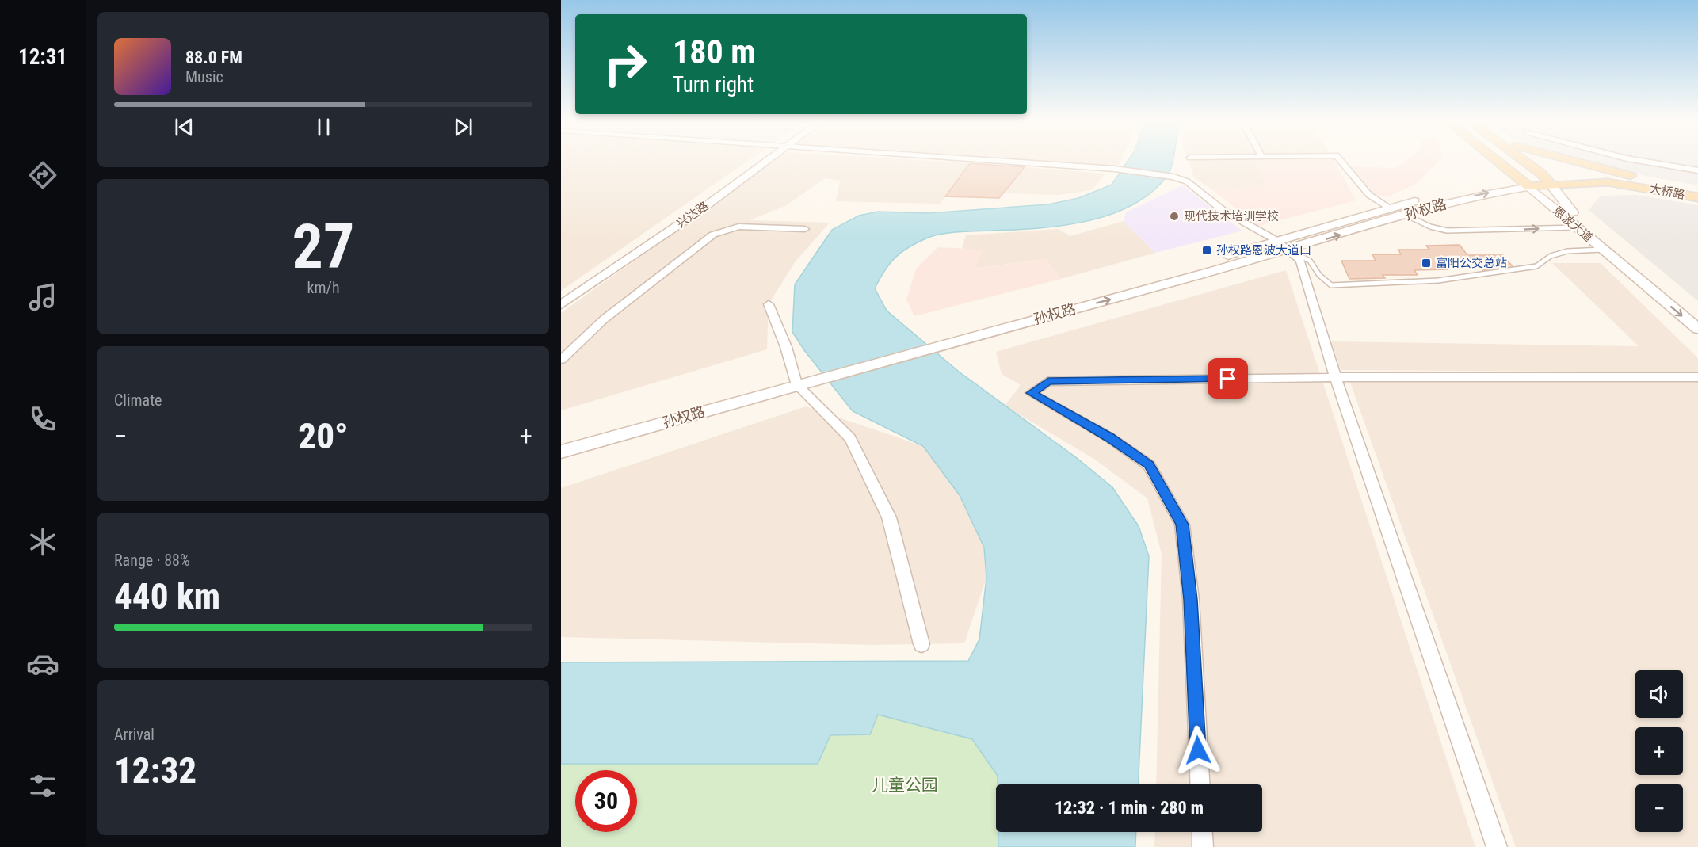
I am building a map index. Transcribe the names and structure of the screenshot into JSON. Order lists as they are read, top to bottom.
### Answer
{
  "streets": {
    "main road": ["大桥路", "孙权路", "恩波大道"],
    "street": ["兴达路"]
  },
  "crossings": [
    ["大桥路", "孙权路"],
    ["大桥路", "恩波大道"],
    ["孙权路", "恩波大道"]
  ],
  "parks": ["儿童公园"],
  "places": {
    "other": ["现代技术培训学校"],
    "transit": ["孙权路恩波大道口", "富阳公交总站"]
  },
  "page": {
    "tabs": "12:31",
    "turn": ["180 m", "Turn right"],
    "song": ["88.0 FM", "Music"],
    "tile": [
      ["27", "km/h"],
      "Climate",
      ["Range · 88%", "440 km"],
      ["Arrival", "12:32"]
    ],
    "heat": ["−", "20°", "+"],
    "map_buttons": ["+", "−"],
    "limit": "30",
    "trip": "12:32 · 1 min · 280 m"
  }
}
